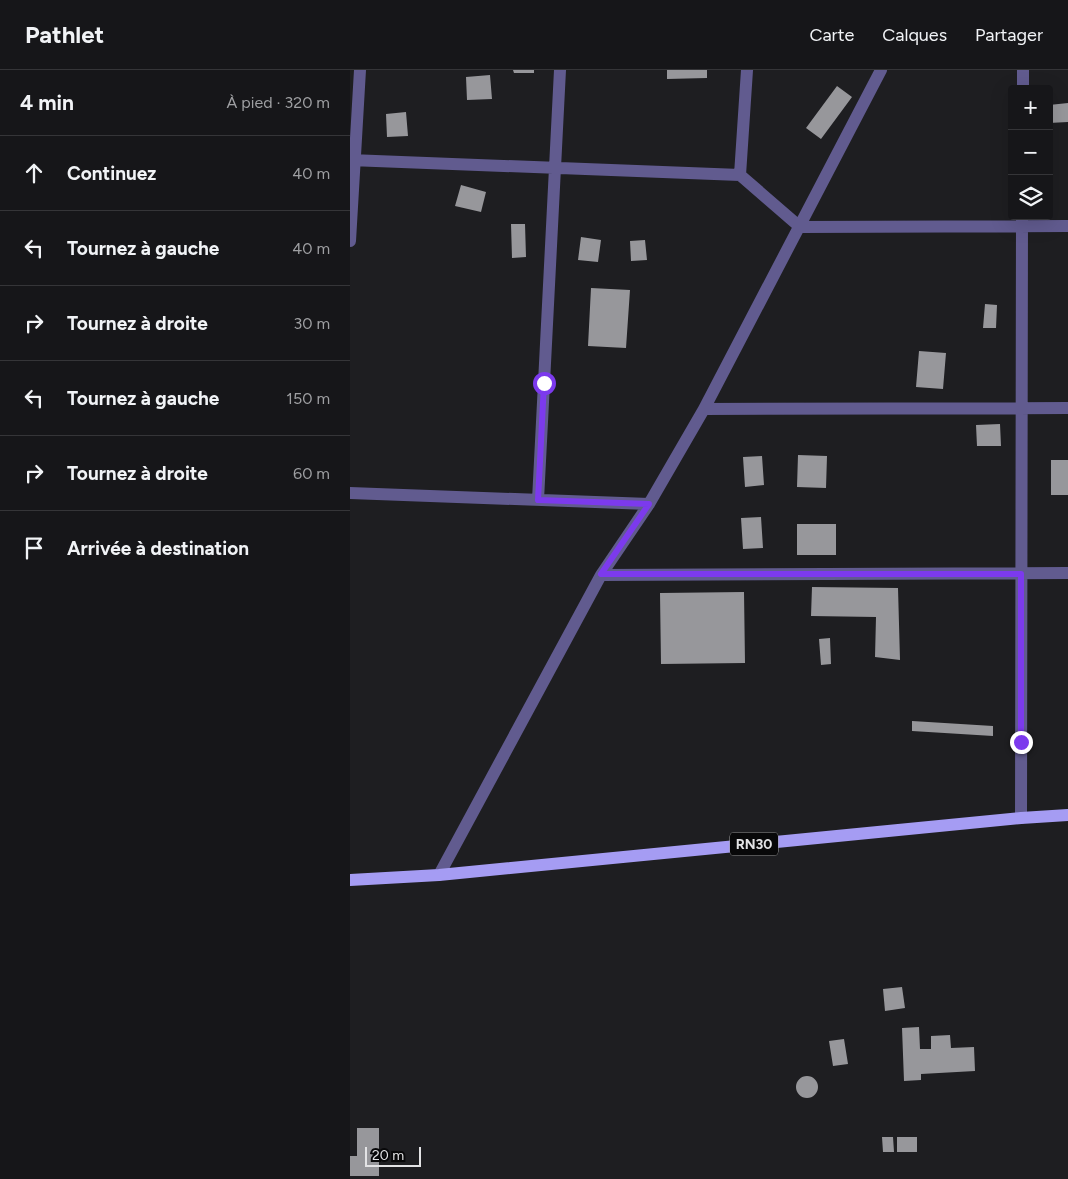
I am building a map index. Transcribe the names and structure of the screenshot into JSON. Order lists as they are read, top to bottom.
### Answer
{
  "streets": {
    "main road": ["RN30"]
  },
  "scale_bar": "20 m",
  "page": {
    "header": "Pathlet",
    "nav": ["Carte", "Calques", "Partager"],
    "heading": ["4 min", "À pied · 320 m"],
    "map_buttons": ["+", "−"],
    "list": [
      ["Continuez", "40 m"],
      ["Tournez à gauche", "40 m"],
      ["Tournez à droite", "30 m"],
      ["Tournez à gauche", "150 m"],
      ["Tournez à droite", "60 m"],
      "Arrivée à destination"
    ],
    "scale": "20 m"
  }
}
